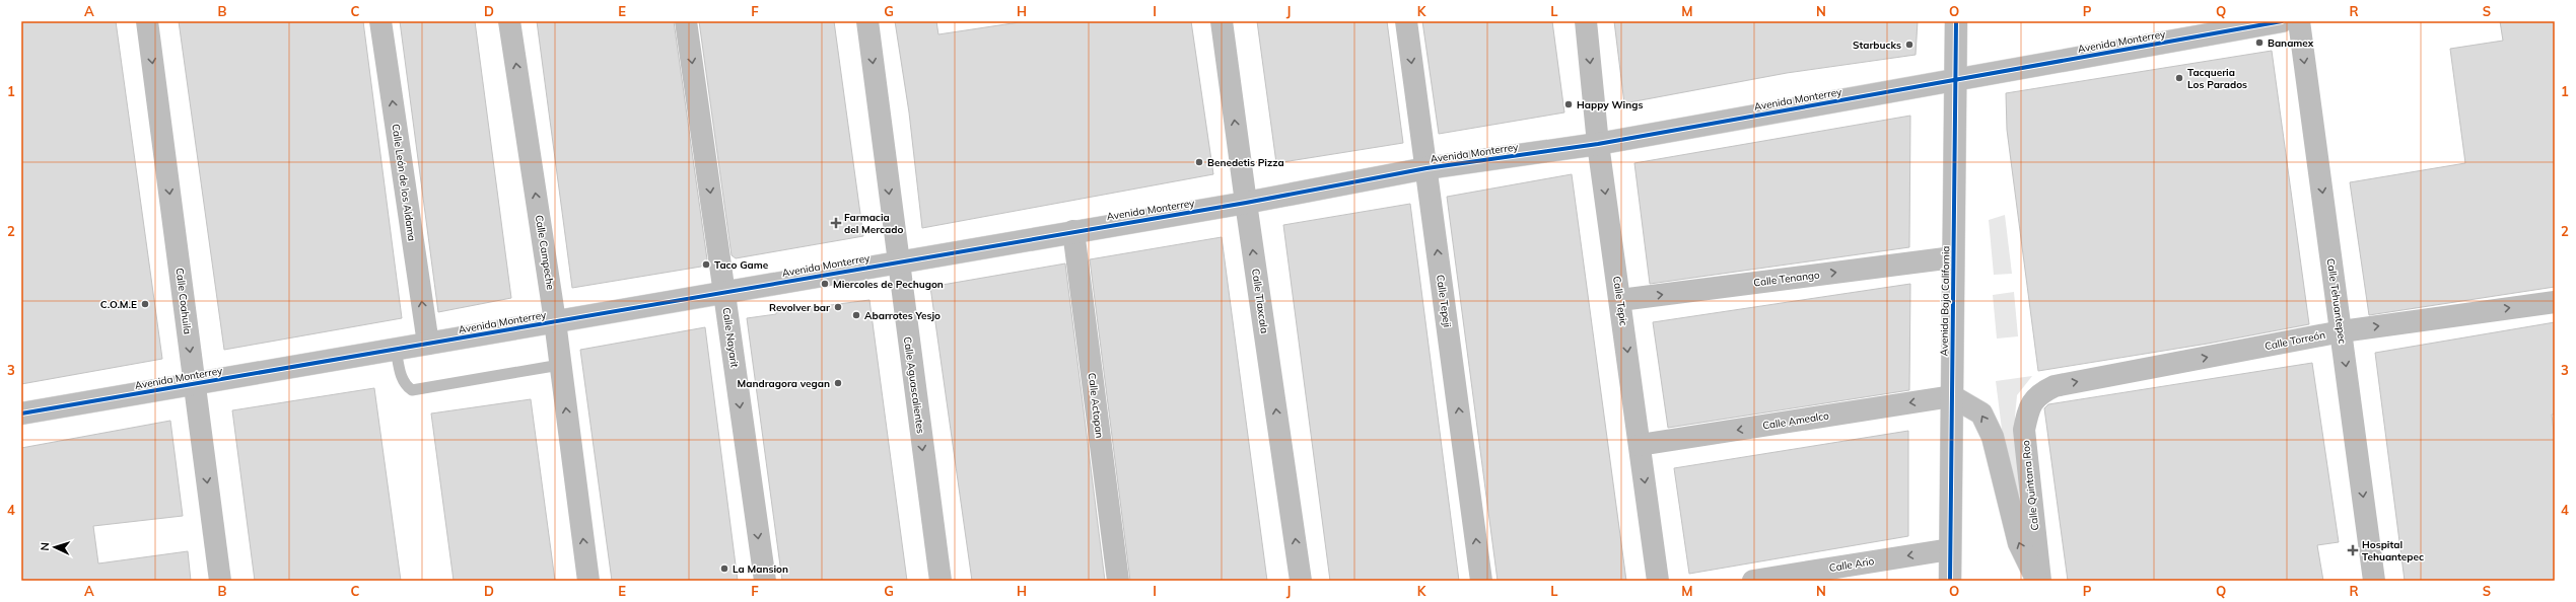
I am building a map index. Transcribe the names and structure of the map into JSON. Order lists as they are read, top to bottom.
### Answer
{
  "streets": {
    "street": [
      "Avenida Monterrey",
      "Calle León de los Aldama",
      "Calle Campeche",
      "Calle Tenango",
      "Calle Coahuila",
      "Calle Tlaxcala",
      "Calle Tepeji",
      "Calle Tepic",
      "Avenida Baja California",
      "Calle Tehuantepec",
      "Calle Nayarit",
      "Calle Torreón",
      "Calle Aguascalientes",
      "Calle Actopan",
      "Calle Amealco",
      "Calle Quintana Roo",
      "Calle Ario"
    ]
  },
  "crossings": [
    ["Avenida Monterrey", "Calle León de los Aldama"],
    ["Avenida Monterrey", "Calle Campeche"],
    ["Avenida Monterrey", "Calle Coahuila"],
    ["Avenida Monterrey", "Calle Tlaxcala"],
    ["Avenida Monterrey", "Calle Tepeji"],
    ["Avenida Monterrey", "Calle Tepic"],
    ["Avenida Monterrey", "Avenida Baja California"],
    ["Avenida Monterrey", "Calle Nayarit"],
    ["Avenida Monterrey", "Calle Aguascalientes"],
    ["Avenida Monterrey", "Calle Actopan"],
    ["Calle Tenango", "Calle Tepic"],
    ["Calle Tenango", "Avenida Baja California"],
    ["Calle Tepic", "Calle Amealco"],
    ["Avenida Baja California", "Calle Amealco"],
    ["Avenida Baja California", "Calle Ario"],
    ["Calle Tehuantepec", "Calle Torreón"],
    ["Calle Torreón", "Calle Quintana Roo"]
  ],
  "one_way": [
    "Calle León de los Aldama",
    "Calle Campeche",
    "Calle Tenango",
    "Calle Coahuila",
    "Calle Tlaxcala",
    "Calle Tepic",
    "Calle Tehuantepec",
    "Calle Nayarit",
    "Calle Torreón",
    "Calle Aguascalientes",
    "Calle Amealco",
    "Calle Ario"
  ],
  "places": {
    "other": [
      "Banamex",
      "Starbucks",
      "Tacqueria Los Parados",
      "Happy Wings",
      "Benedetis Pizza",
      "Taco Game",
      "Miercoles de Pechugon",
      "C.O.M.E",
      "Revolver bar",
      "Abarrotes Yesjo",
      "Mandragora vegan",
      "La Mansion"
    ],
    "health": ["Farmacia del Mercado", "Hospital Tehuantepec"]
  },
  "north": "left",
  "grid": {
    "columns": [
      "A",
      "B",
      "C",
      "D",
      "E",
      "F",
      "G",
      "H",
      "I",
      "J",
      "K",
      "L",
      "M",
      "N",
      "O",
      "P",
      "Q",
      "R",
      "S"
    ],
    "rows": [
      "1",
      "2",
      "3",
      "4"
    ]
  }
}
